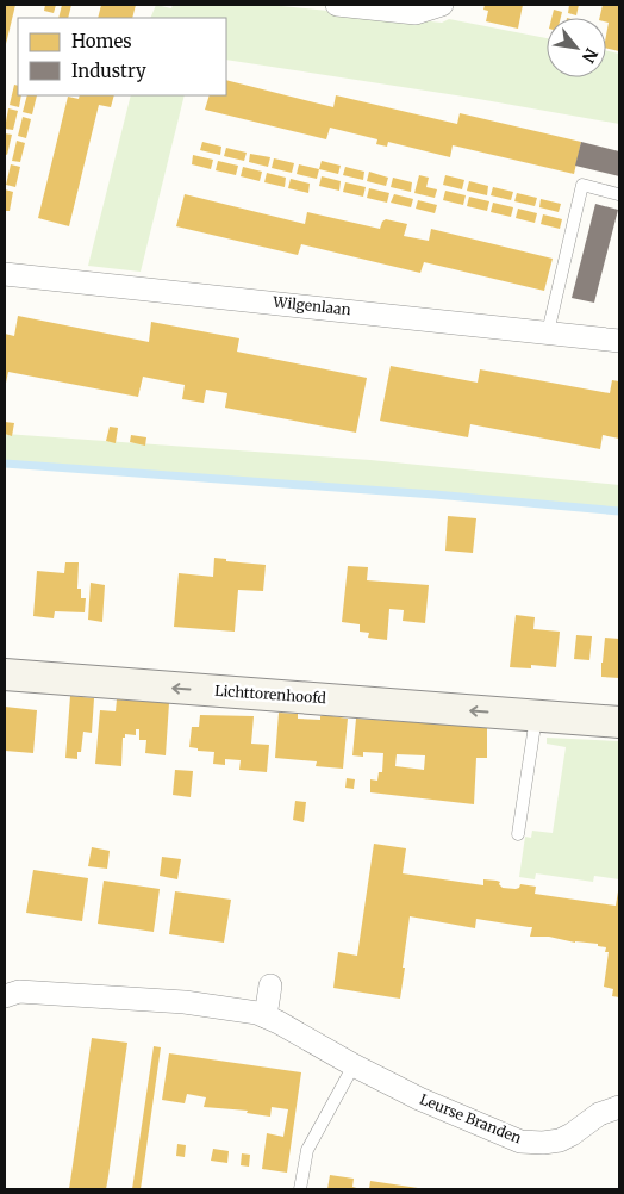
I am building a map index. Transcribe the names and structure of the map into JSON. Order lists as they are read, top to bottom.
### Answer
{
  "streets": {
    "street": ["Wilgenlaan", "Lichttorenhoofd", "Leurse Branden"]
  },
  "one_way": ["Lichttorenhoofd"],
  "legend": ["Homes", "Industry"],
  "north": "bottom right"
}
